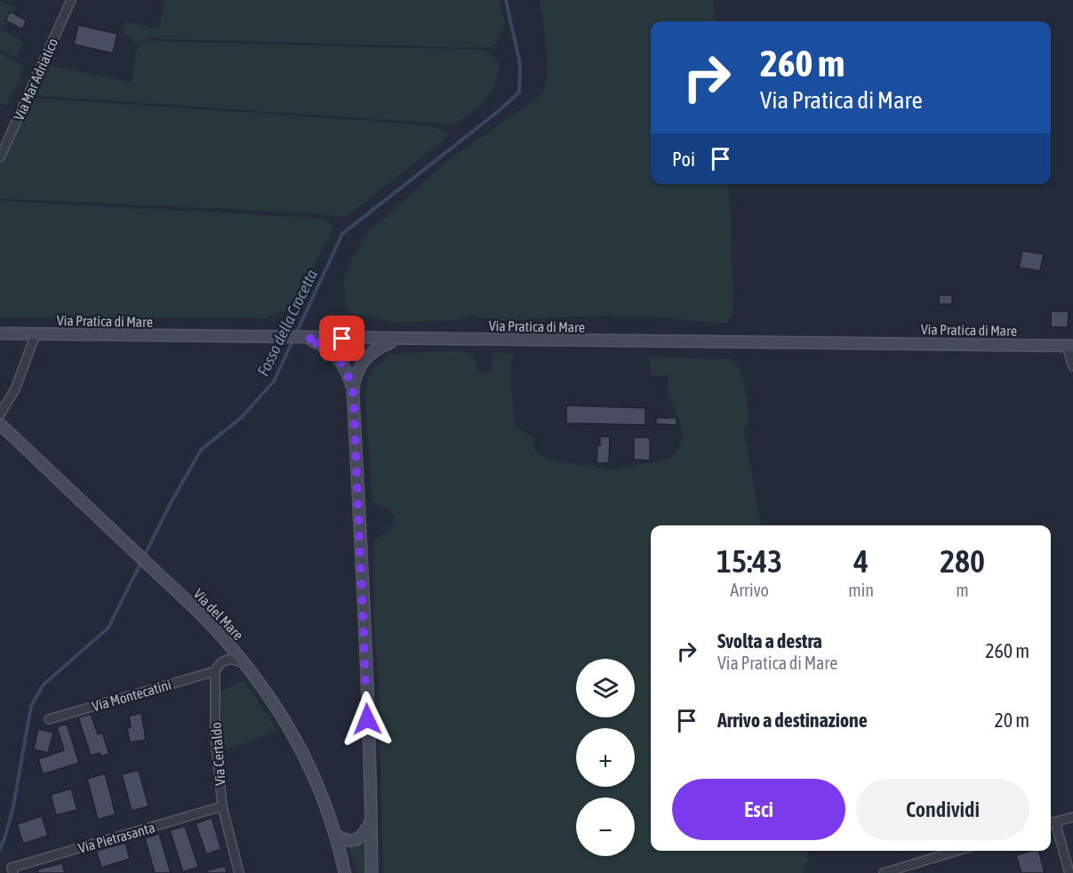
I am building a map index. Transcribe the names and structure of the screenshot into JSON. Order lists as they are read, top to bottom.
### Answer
{
  "streets": {
    "main road": ["Via Pratica di Mare", "Via del Mare"],
    "street": [
      "Via Mar Adriatico",
      "Via Montecatini",
      "Via Certaldo",
      "Via Pietrasanta"
    ]
  },
  "crossings": [
    ["Via Montecatini", "Via Certaldo"],
    ["Via Certaldo", "Via Pietrasanta"]
  ],
  "water": ["Fosso della Crocetta"],
  "page": {
    "turn": ["260 m", "Via Pratica di Mare"],
    "then": "Poi",
    "eta": [
      "15:43",
      "Arrivo",
      "4",
      "min",
      "280",
      "m"
    ],
    "list": [
      {
        "name": "Svolta a destra",
        "note": "Via Pratica di Mare",
        "value": "260 m"
      },
      {
        "name": "Arrivo a destinazione",
        "value": "20 m"
      }
    ],
    "map_buttons": ["+", "−"],
    "buttons": ["Esci", "Condividi"]
  }
}
